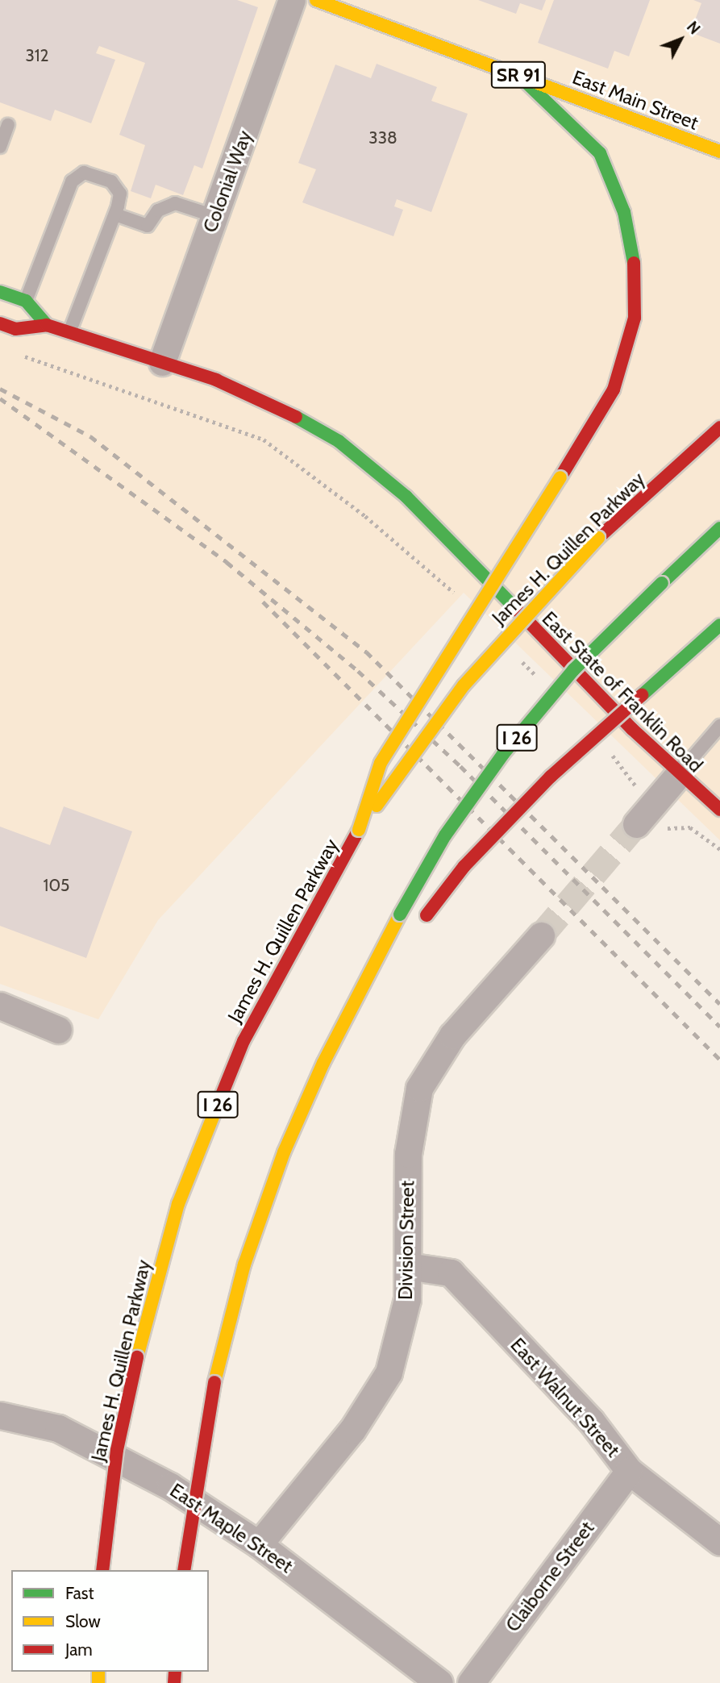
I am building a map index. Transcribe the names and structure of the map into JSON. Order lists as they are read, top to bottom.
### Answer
{
  "streets": {
    "main road": [
      "SR 91",
      "East Main Street",
      "James H. Quillen Parkway",
      "East State of Franklin Road",
      "I 26"
    ],
    "street": [
      "Colonial Way",
      "Division Street",
      "East Walnut Street",
      "East Maple Street",
      "Claiborne Street"
    ]
  },
  "crossings": [
    ["Colonial Way", "East State of Franklin Road"],
    ["Division Street", "East Walnut Street"],
    ["Division Street", "East Maple Street"],
    ["East Walnut Street", "Claiborne Street"]
  ],
  "house_numbers": ["312", "338", "105"],
  "legend": ["Fast", "Slow", "Jam"],
  "north": "top right"
}
